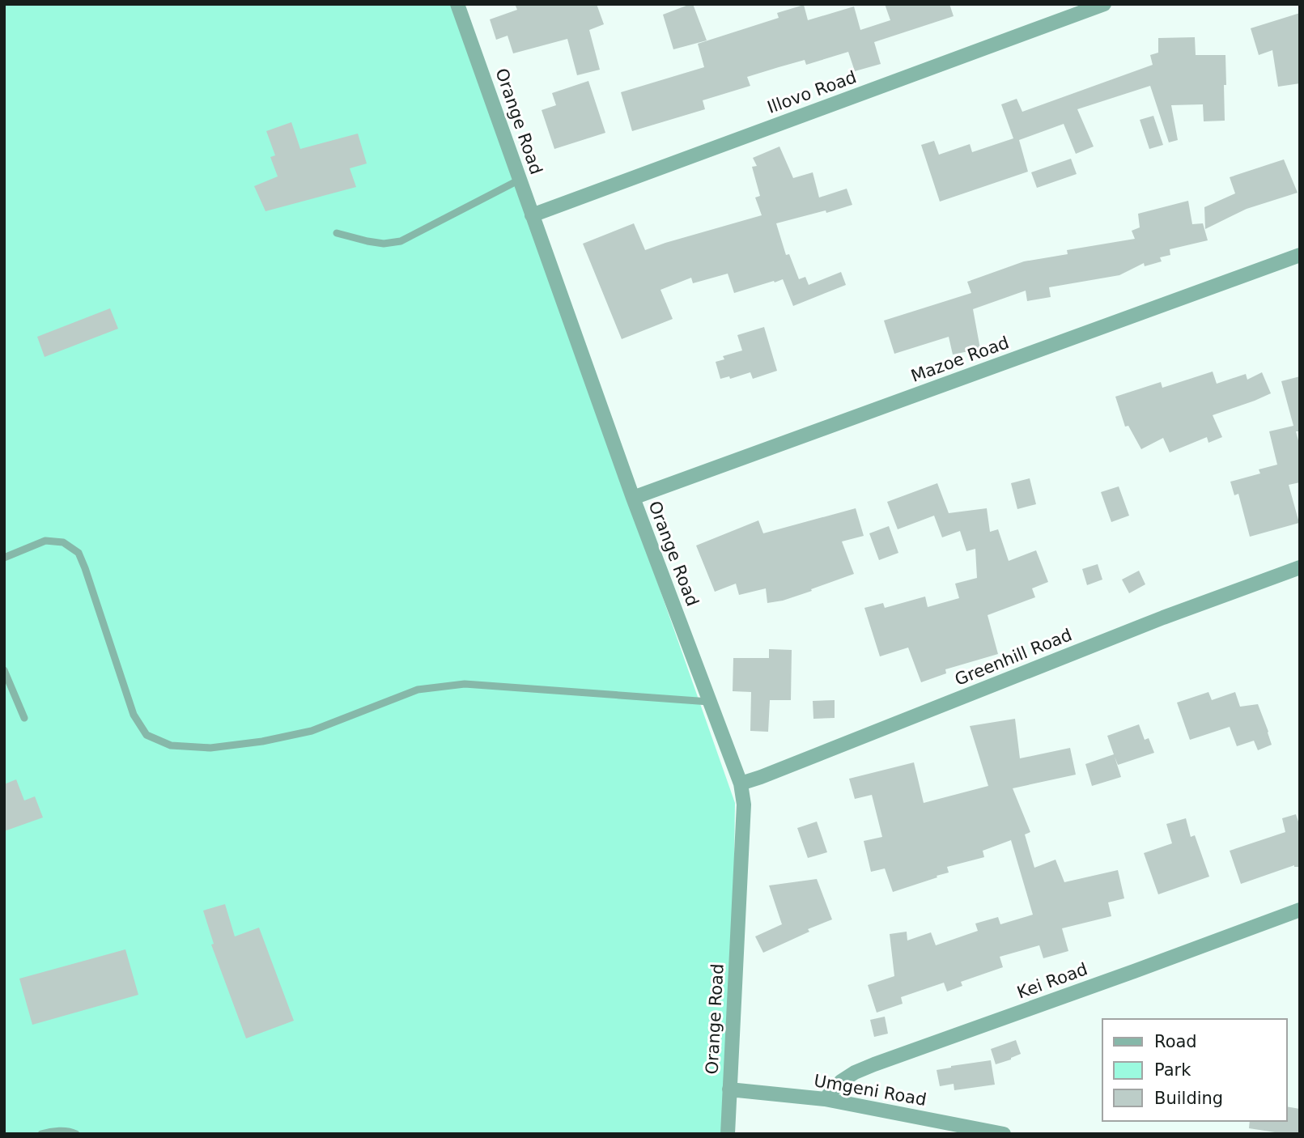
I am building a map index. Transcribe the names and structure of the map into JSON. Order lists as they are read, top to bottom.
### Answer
{
  "streets": {
    "street": [
      "Illovo Road",
      "Orange Road",
      "Mazoe Road",
      "Greenhill Road",
      "Kei Road",
      "Umgeni Road"
    ]
  },
  "crossings": [
    ["Illovo Road", "Orange Road"],
    ["Orange Road", "Mazoe Road"],
    ["Orange Road", "Greenhill Road"],
    ["Orange Road", "Umgeni Road"],
    ["Kei Road", "Umgeni Road"]
  ],
  "legend": ["Road", "Park", "Building"]
}
